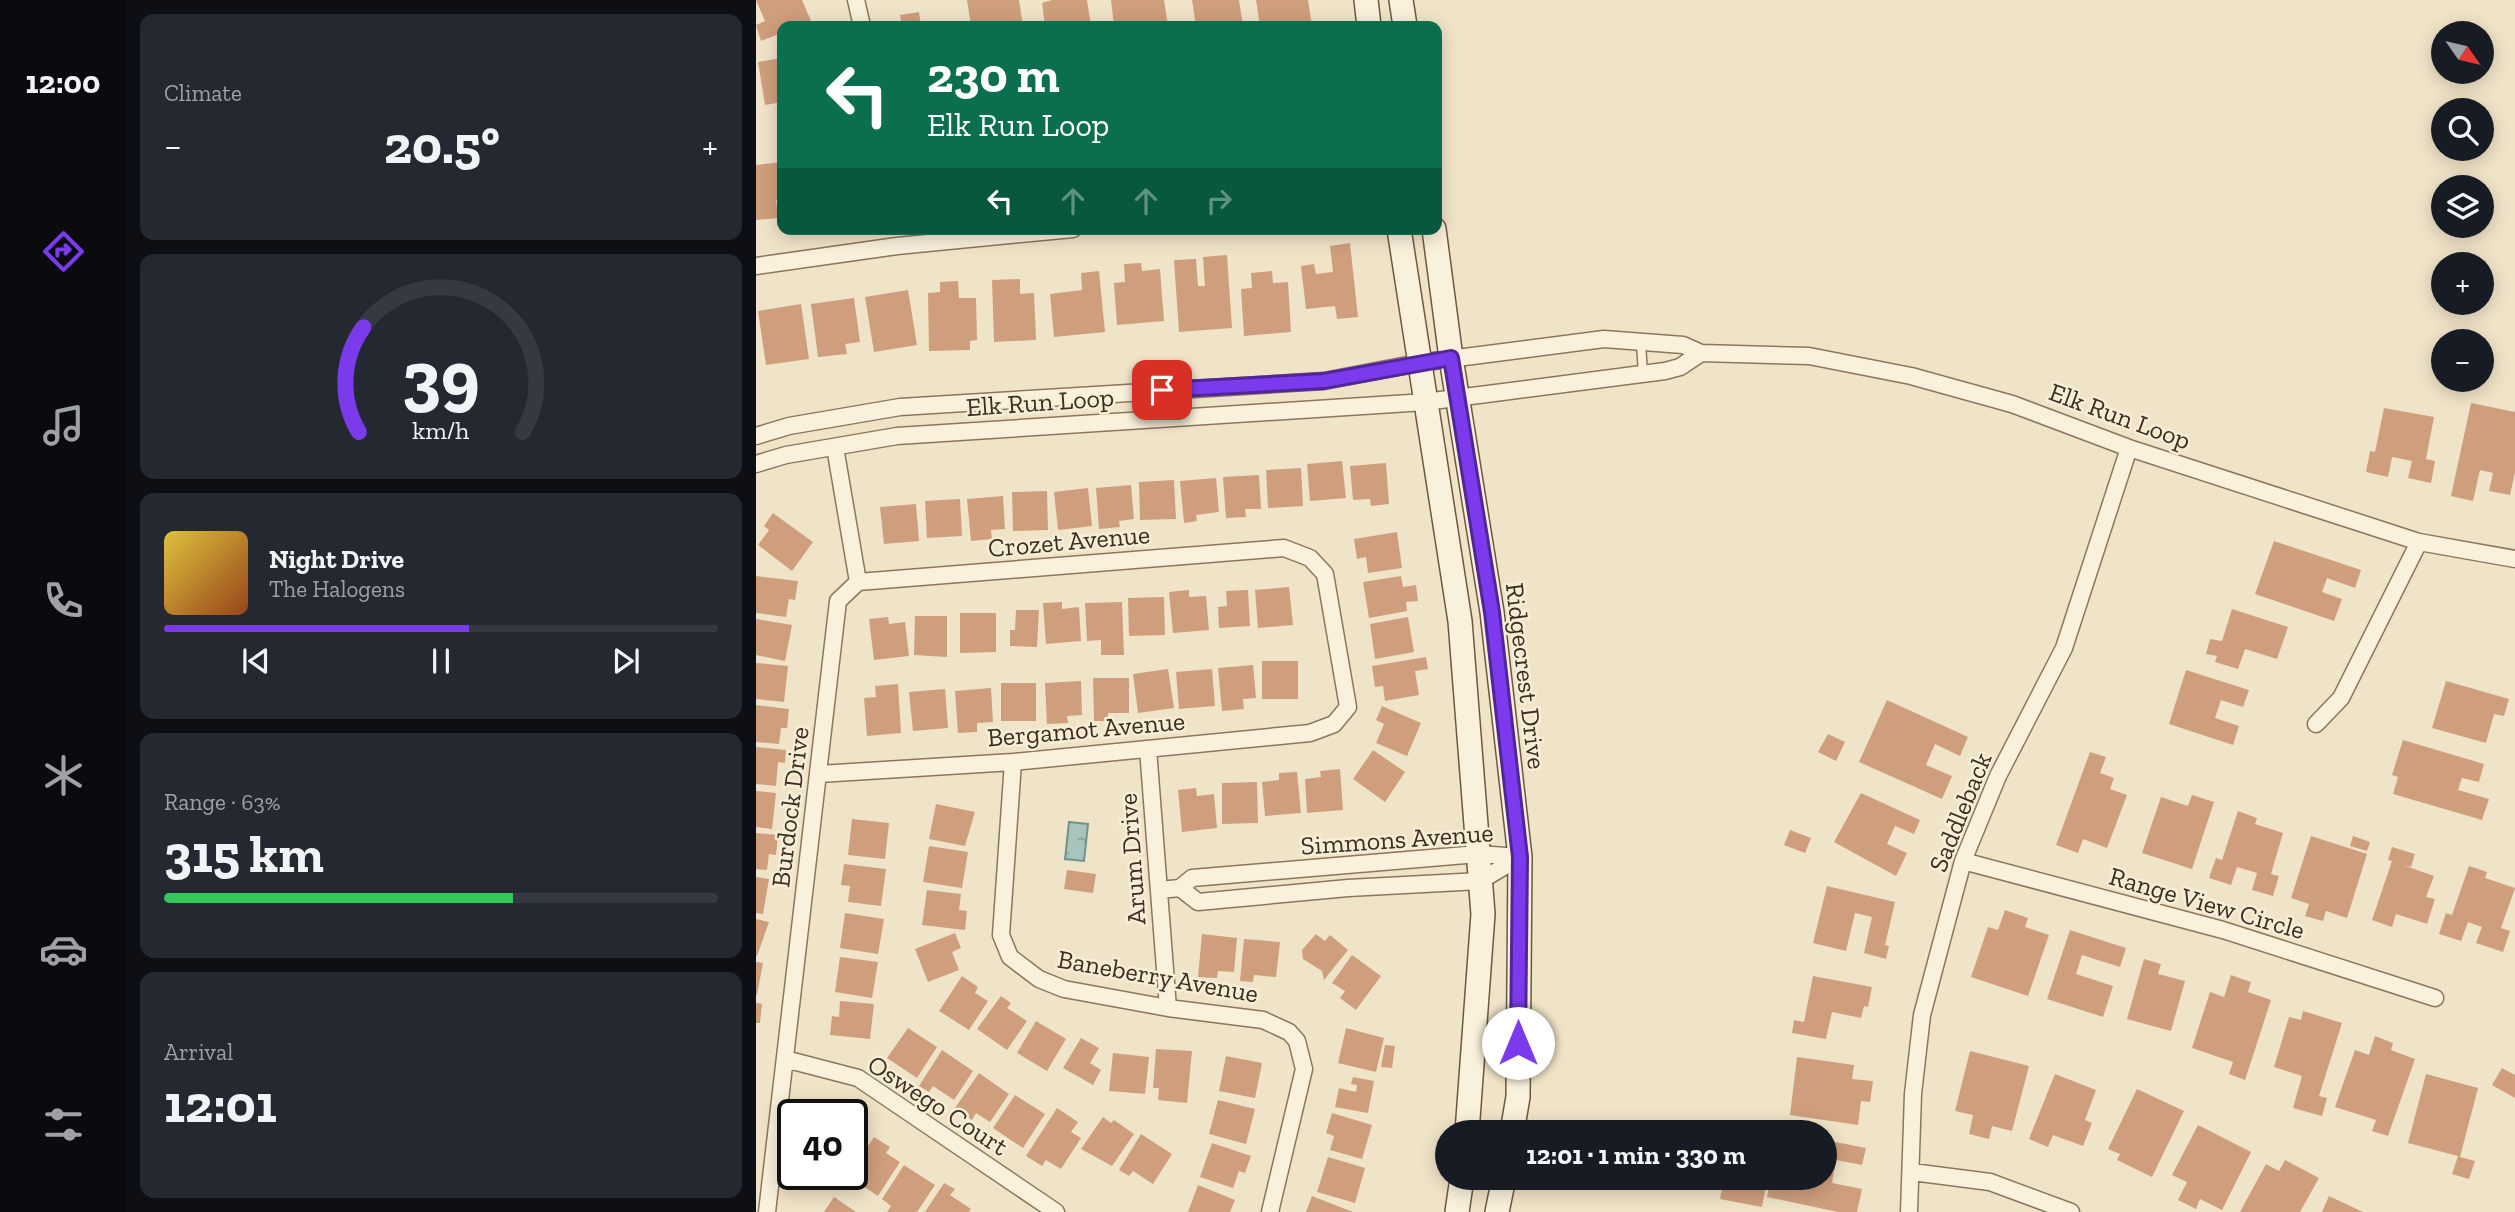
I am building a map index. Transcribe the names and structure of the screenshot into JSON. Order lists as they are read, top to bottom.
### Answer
{
  "streets": {
    "street": [
      "Elk Run Loop",
      "Crozet Avenue",
      "Ridgecrest Drive",
      "Bergamot Avenue",
      "Burdock Drive",
      "Saddleback",
      "Simmons Avenue",
      "Arum Drive",
      "Range View Circle",
      "Baneberry Avenue",
      "Oswego Court"
    ]
  },
  "crossings": [
    ["Elk Run Loop", "Ridgecrest Drive"],
    ["Elk Run Loop", "Saddleback"],
    ["Crozet Avenue", "Bergamot Avenue"],
    ["Crozet Avenue", "Burdock Drive"],
    ["Ridgecrest Drive", "Simmons Avenue"],
    ["Bergamot Avenue", "Burdock Drive"],
    ["Bergamot Avenue", "Arum Drive"],
    ["Bergamot Avenue", "Baneberry Avenue"],
    ["Burdock Drive", "Oswego Court"],
    ["Saddleback", "Range View Circle"],
    ["Simmons Avenue", "Arum Drive"],
    ["Arum Drive", "Baneberry Avenue"]
  ],
  "north": "bottom right",
  "page": {
    "tabs": "12:00",
    "tile": [
      "Climate",
      ["Range · 63%", "315 km"],
      ["Arrival", "12:01"]
    ],
    "map_buttons": ["+", "−"],
    "turn": ["230 m", "Elk Run Loop"],
    "heat": ["−", "20.5°", "+"],
    "song": ["Night Drive", "The Halogens"],
    "limit": "40",
    "trip": "12:01 · 1 min · 330 m",
    "gauge": ["39", "km/h"]
  }
}
